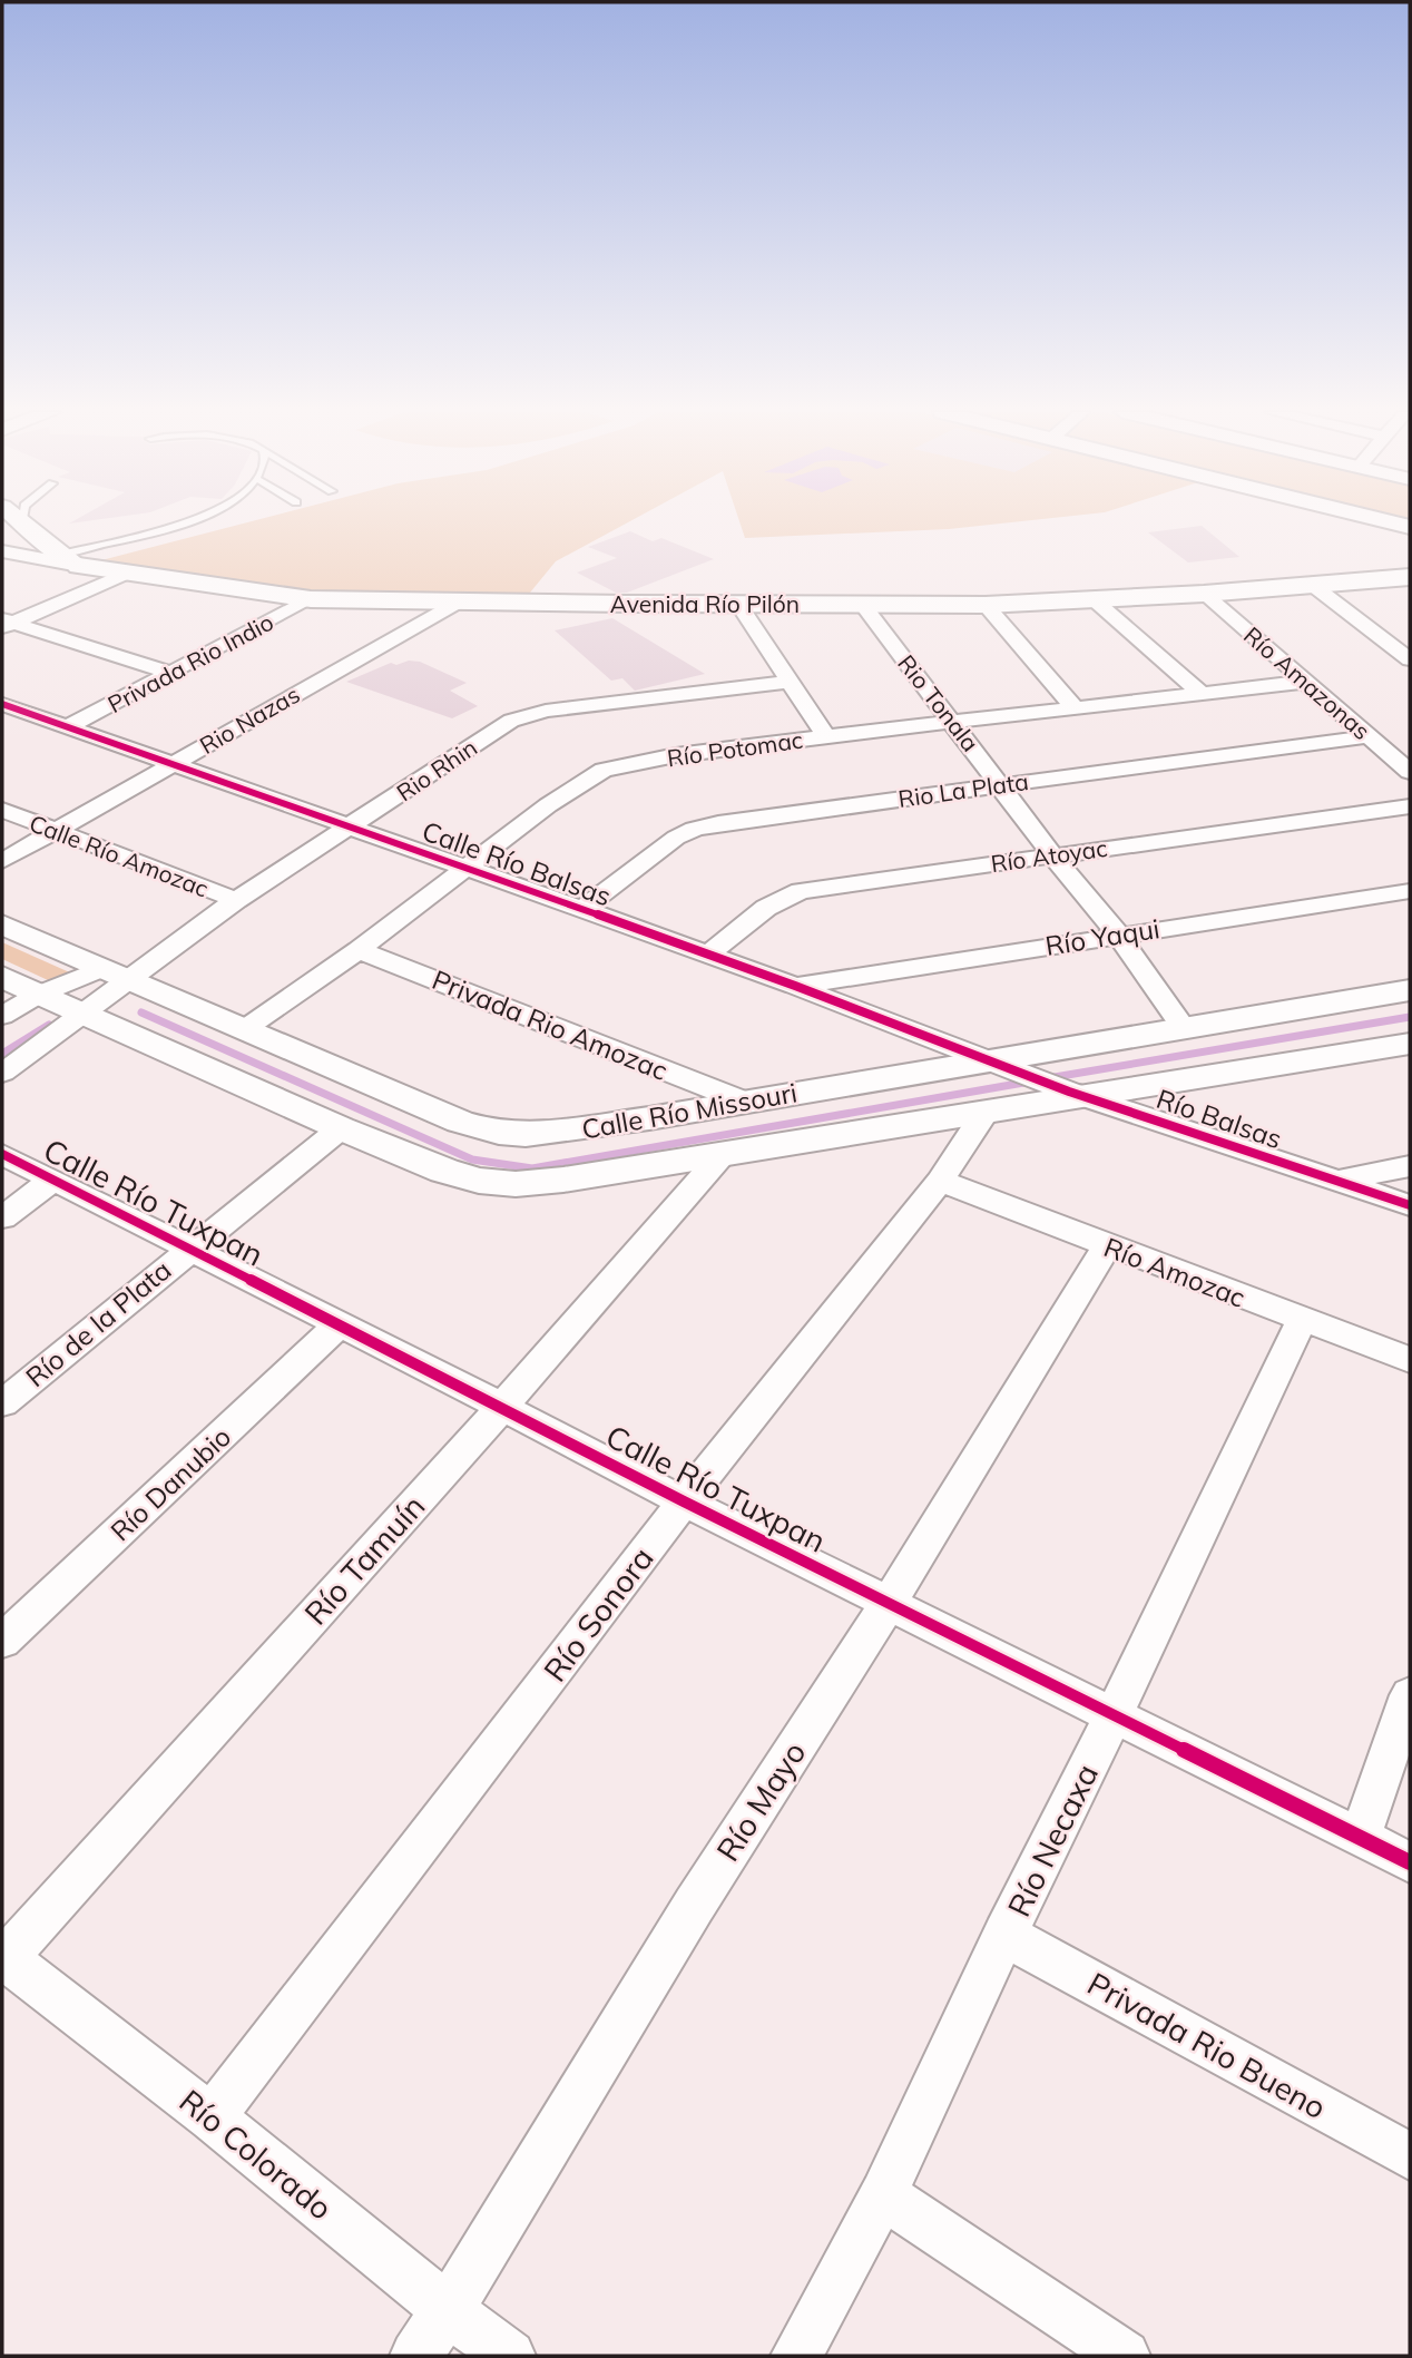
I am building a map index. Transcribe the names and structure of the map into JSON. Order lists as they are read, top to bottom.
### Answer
{
  "streets": {
    "main road": ["Avenida Río Pilón"],
    "street": [
      "Privada Rio Indio",
      "Río Amazonas",
      "Rio Tonala",
      "Rio Nazas",
      "Río Potomac",
      "Rio Rhin",
      "Rio La Plata",
      "Calle Río Amozac",
      "Río Atoyac",
      "Calle Río Balsas",
      "Río Yaqui",
      "Privada Rio Amozac",
      "Calle Río Missouri",
      "Río Balsas",
      "Calle Río Tuxpan",
      "Río Amozac",
      "Río de la Plata",
      "Río Danubio",
      "Río Tamuín",
      "Río Sonora",
      "Río Mayo",
      "Río Necaxa",
      "Privada Rio Bueno",
      "Río Colorado"
    ]
  },
  "crossings": [
    ["Avenida Río Pilón", "Privada Rio Indio"],
    ["Avenida Río Pilón", "Río Amazonas"],
    ["Avenida Río Pilón", "Rio Tonala"],
    ["Avenida Río Pilón", "Rio Nazas"],
    ["Privada Rio Indio", "Calle Río Balsas"],
    ["Río Amazonas", "Río Potomac"],
    ["Río Amazonas", "Rio La Plata"],
    ["Rio Tonala", "Río Potomac"],
    ["Rio Tonala", "Rio La Plata"],
    ["Rio Tonala", "Río Atoyac"],
    ["Rio Tonala", "Río Yaqui"],
    ["Rio Tonala", "Calle Río Missouri"],
    ["Rio Nazas", "Calle Río Amozac"],
    ["Rio Nazas", "Calle Río Balsas"],
    ["Río Potomac", "Calle Río Balsas"],
    ["Río Potomac", "Privada Rio Amozac"],
    ["Río Potomac", "Calle Río Missouri"],
    ["Rio Rhin", "Calle Río Amozac"],
    ["Rio Rhin", "Calle Río Balsas"],
    ["Rio Rhin", "Calle Río Missouri"],
    ["Rio La Plata", "Calle Río Balsas"],
    ["Río Atoyac", "Calle Río Balsas"],
    ["Calle Río Balsas", "Río Yaqui"],
    ["Calle Río Balsas", "Calle Río Missouri"],
    ["Calle Río Balsas", "Río Balsas"],
    ["Privada Rio Amozac", "Calle Río Missouri"],
    ["Calle Río Missouri", "Río Balsas"],
    ["Calle Río Missouri", "Río de la Plata"],
    ["Calle Río Missouri", "Río Tamuín"],
    ["Calle Río Missouri", "Río Sonora"],
    ["Calle Río Tuxpan", "Río de la Plata"],
    ["Calle Río Tuxpan", "Río Danubio"],
    ["Calle Río Tuxpan", "Río Tamuín"],
    ["Calle Río Tuxpan", "Río Sonora"],
    ["Calle Río Tuxpan", "Río Mayo"],
    ["Calle Río Tuxpan", "Río Necaxa"],
    ["Río Amozac", "Río Sonora"],
    ["Río Amozac", "Río Mayo"],
    ["Río Amozac", "Río Necaxa"],
    ["Río Tamuín", "Río Colorado"],
    ["Río Sonora", "Río Colorado"],
    ["Río Mayo", "Río Colorado"],
    ["Río Necaxa", "Privada Rio Bueno"]
  ]
}
